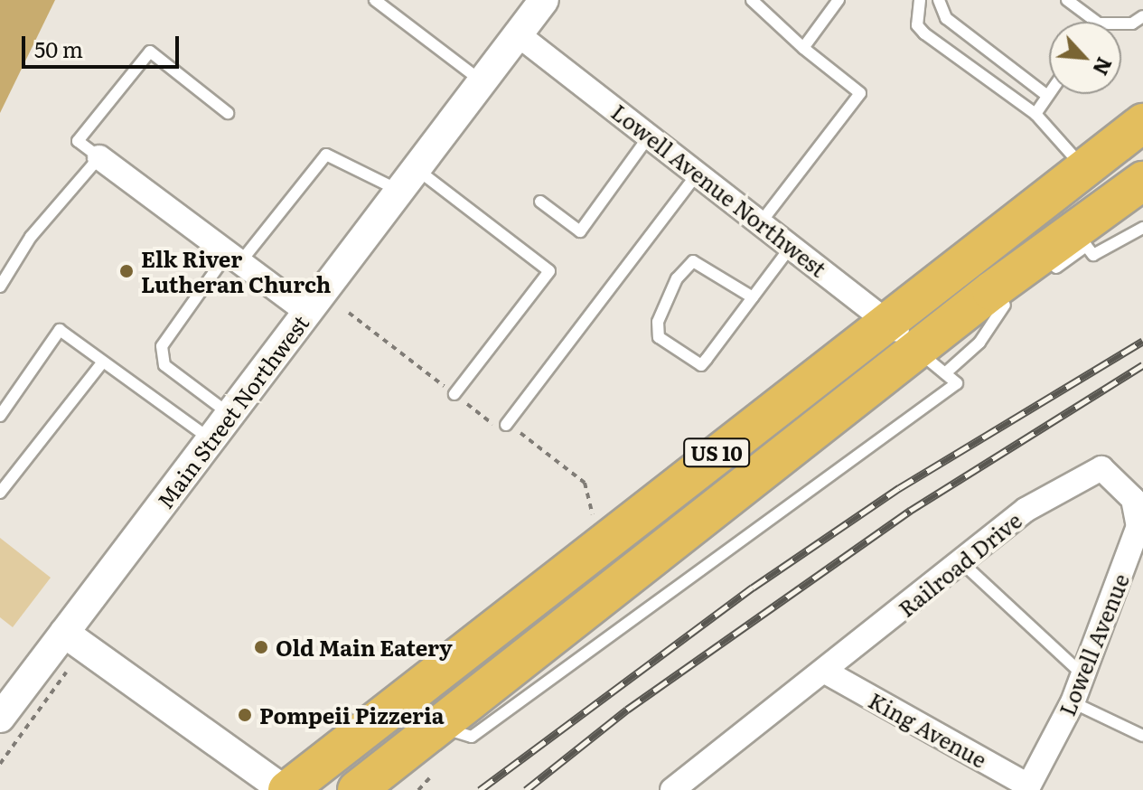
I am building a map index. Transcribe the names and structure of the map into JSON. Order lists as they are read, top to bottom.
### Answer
{
  "streets": {
    "highway": ["US 10"],
    "street": [
      "Lowell Avenue Northwest",
      "Main Street Northwest",
      "Railroad Drive",
      "Lowell Avenue",
      "King Avenue"
    ]
  },
  "crossings": [
    ["Lowell Avenue Northwest", "Main Street Northwest"],
    ["Lowell Avenue Northwest", "US 10"],
    ["Railroad Drive", "Lowell Avenue"],
    ["Railroad Drive", "King Avenue"],
    ["Lowell Avenue", "King Avenue"]
  ],
  "places": ["Elk River Lutheran Church", "Old Main Eatery", "Pompeii Pizzeria"],
  "scale_bar": "50 m",
  "north": "bottom right"
}
